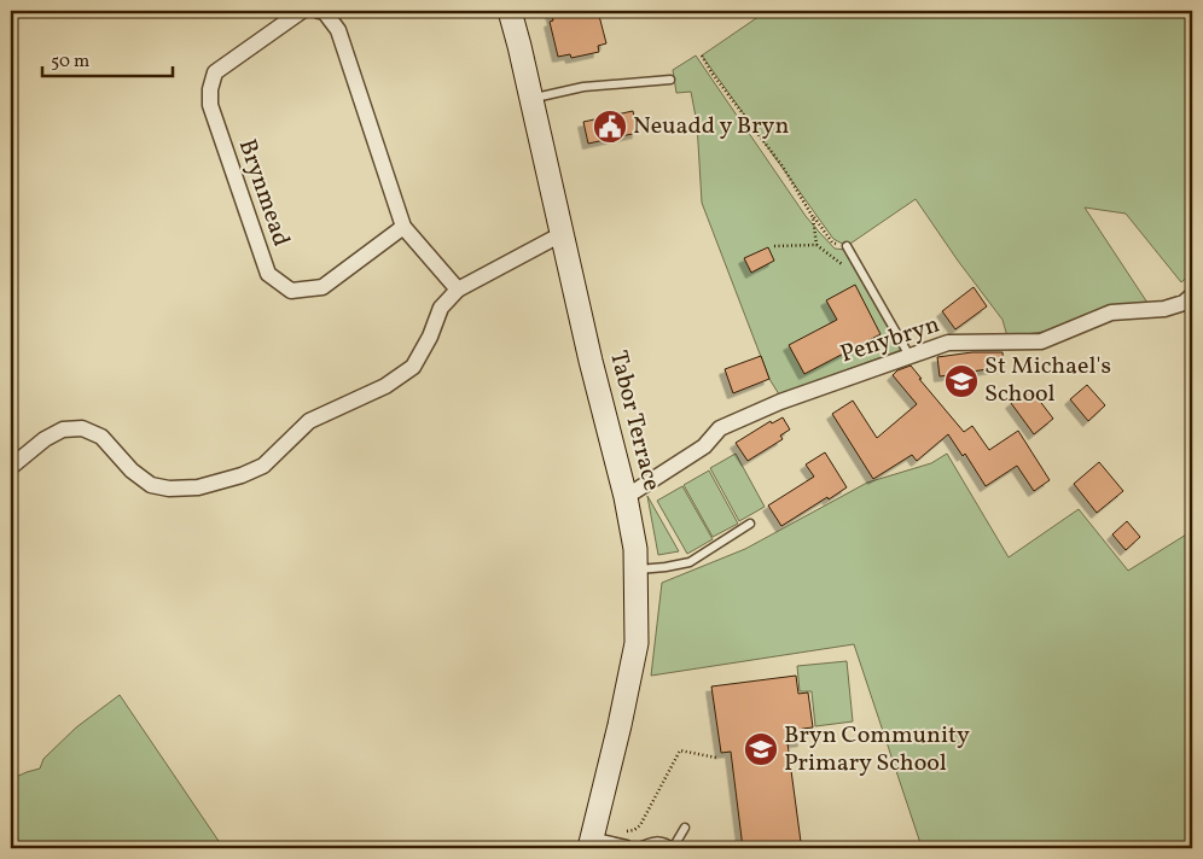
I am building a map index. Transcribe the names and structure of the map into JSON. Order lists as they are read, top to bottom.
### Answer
{
  "streets": {
    "main road": ["Tabor Terrace"],
    "street": ["Brynmead", "Penybryn"]
  },
  "crossings": [
    ["Penybryn", "Tabor Terrace"]
  ],
  "places": {
    "public building": ["Neuadd y Bryn"],
    "school or university": ["St Michael's School", "Bryn Community Primary School"]
  },
  "scale_bar": "50 m"
}
